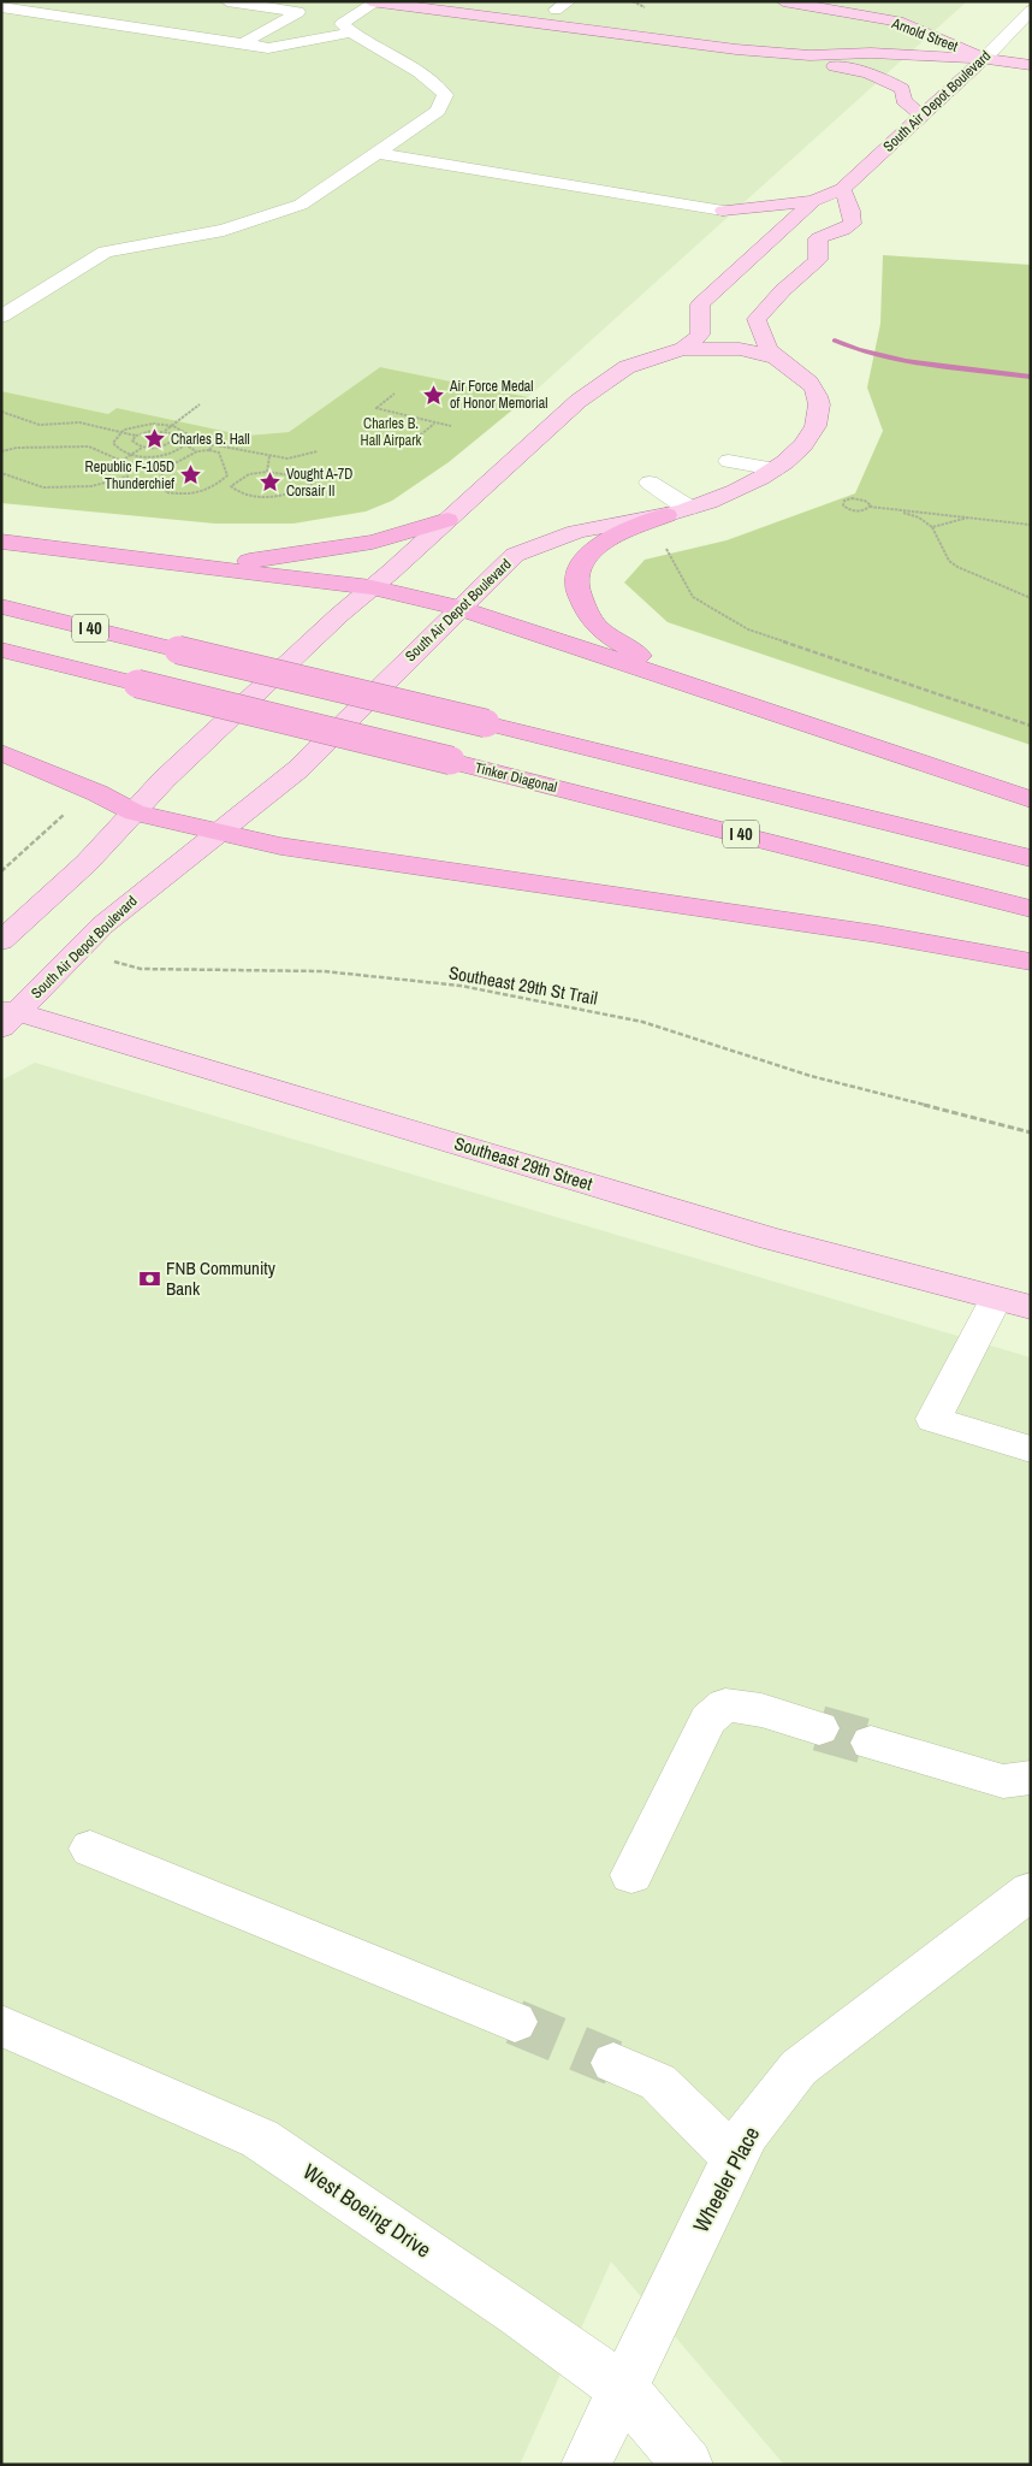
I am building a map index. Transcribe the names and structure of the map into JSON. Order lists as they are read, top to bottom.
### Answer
{
  "streets": {
    "highway": ["I 40", "Tinker Diagonal"],
    "main road": ["Arnold Street", "South Air Depot Boulevard", "Southeast 29th Street"],
    "street": ["Wheeler Place", "West Boeing Drive"],
    "path": ["Southeast 29th St Trail"]
  },
  "crossings": [
    ["Arnold Street", "South Air Depot Boulevard"],
    ["South Air Depot Boulevard", "Southeast 29th St Trail"],
    ["South Air Depot Boulevard", "Southeast 29th Street"],
    ["Wheeler Place", "West Boeing Drive"]
  ],
  "parks": ["Charles B. Hall Airpark"],
  "places": {
    "place": [
      "Air Force Medal of Honor Memorial",
      "Charles B. Hall",
      "Republic F-105D Thunderchief",
      "Vought A-7D Corsair II"
    ],
    "bank": ["FNB Community Bank"]
  }
}
